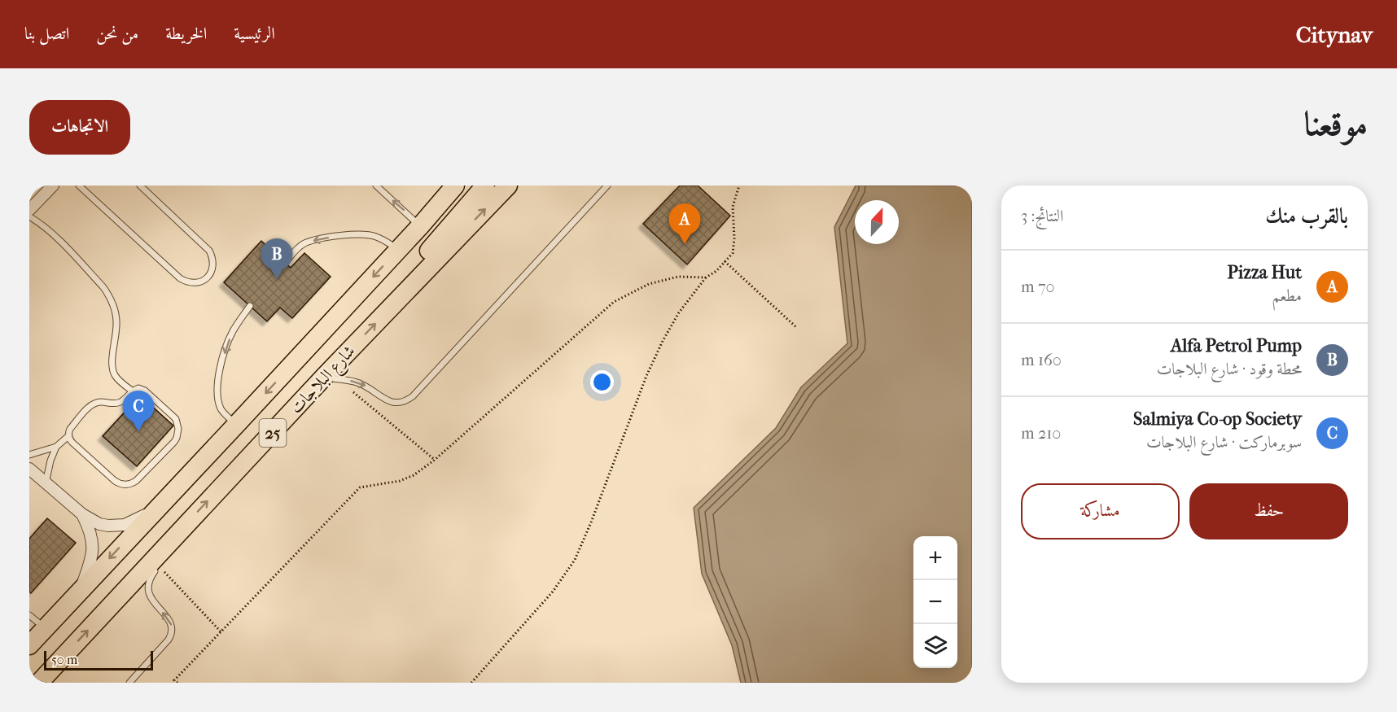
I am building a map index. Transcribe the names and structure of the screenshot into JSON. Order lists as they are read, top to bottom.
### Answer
{
  "streets": {
    "main road": ["شارع البلاجات", "25"]
  },
  "scale_bar": "50 m",
  "north": "top",
  "page": {
    "header": "Citynav",
    "nav": [
      "الرئيسية",
      "الخريطة",
      "من نحن",
      "اتصل بنا"
    ],
    "title": "موقعنا",
    "buttons": [
      "الاتجاهات",
      ["حفظ", "مشاركة"]
    ],
    "heading": ["بالقرب منك", "النتائج: 3"],
    "pins": ["A", "B", "C"],
    "list": [
      {
        "mark": "A",
        "name": "Pizza Hut",
        "note": "مطعم",
        "value": "70 m"
      },
      {
        "mark": "B",
        "name": "Alfa Petrol Pump",
        "note": "محطة وقود · شارع البلاجات",
        "value": "160 m"
      },
      {
        "mark": "C",
        "name": "Salmiya Co-op Society",
        "note": "سوبرماركت · شارع البلاجات",
        "value": "210 m"
      }
    ],
    "map_buttons": ["+", "−"],
    "scale": "50 m"
  }
}
